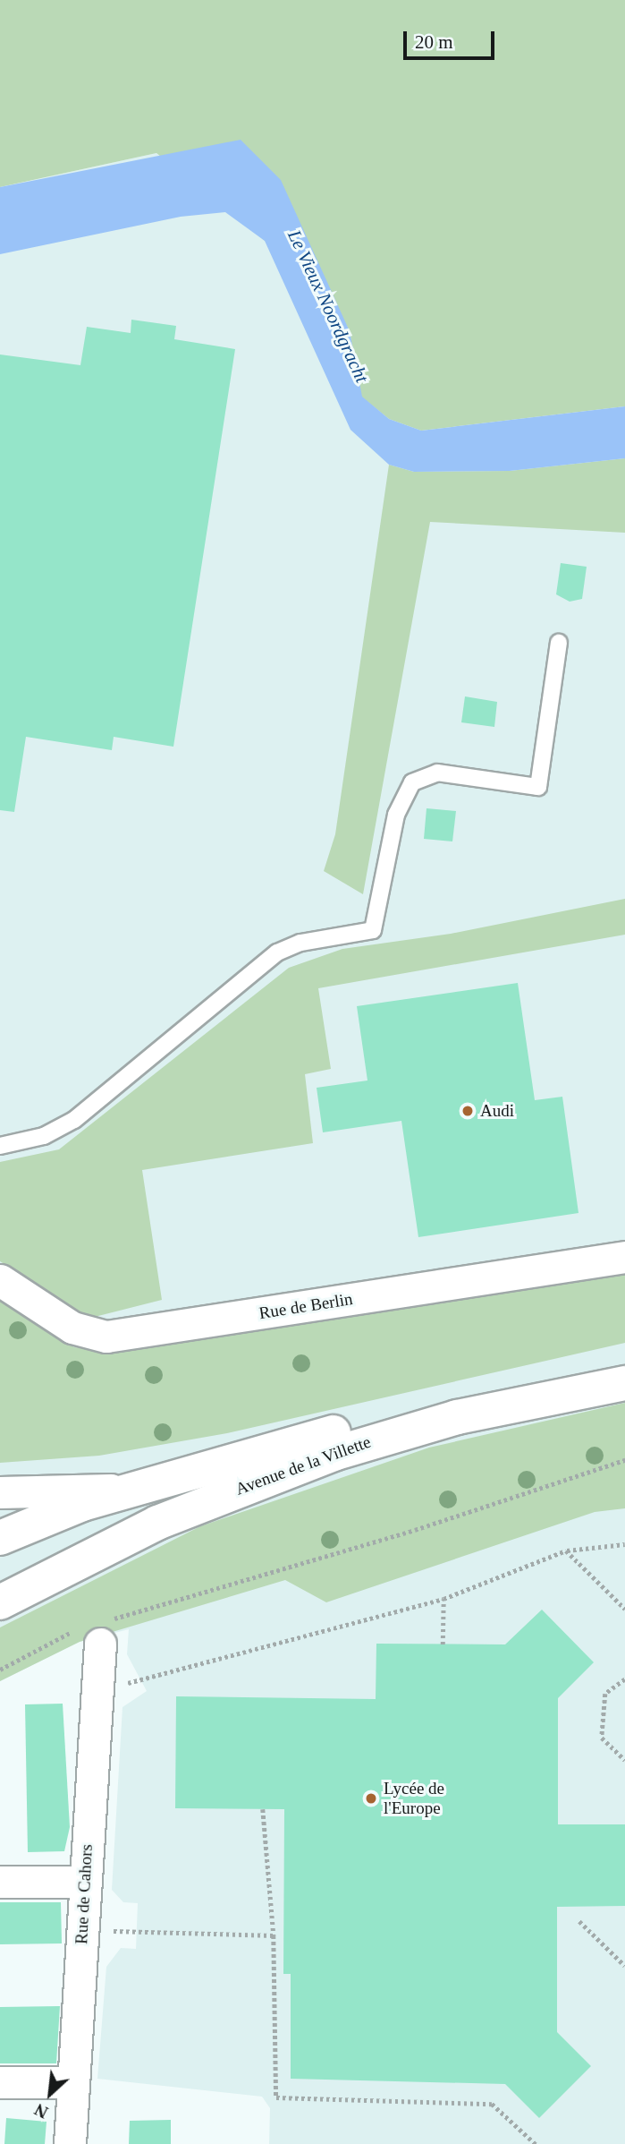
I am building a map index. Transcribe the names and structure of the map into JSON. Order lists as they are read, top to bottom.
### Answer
{
  "streets": {
    "main road": ["Avenue de la Villette"],
    "street": ["Rue de Berlin", "Rue de Cahors"]
  },
  "water": ["Le Vieux Noordgracht"],
  "places": ["Audi", "Lycée de l'Europe"],
  "scale_bar": "20 m",
  "north": "bottom left"
}
